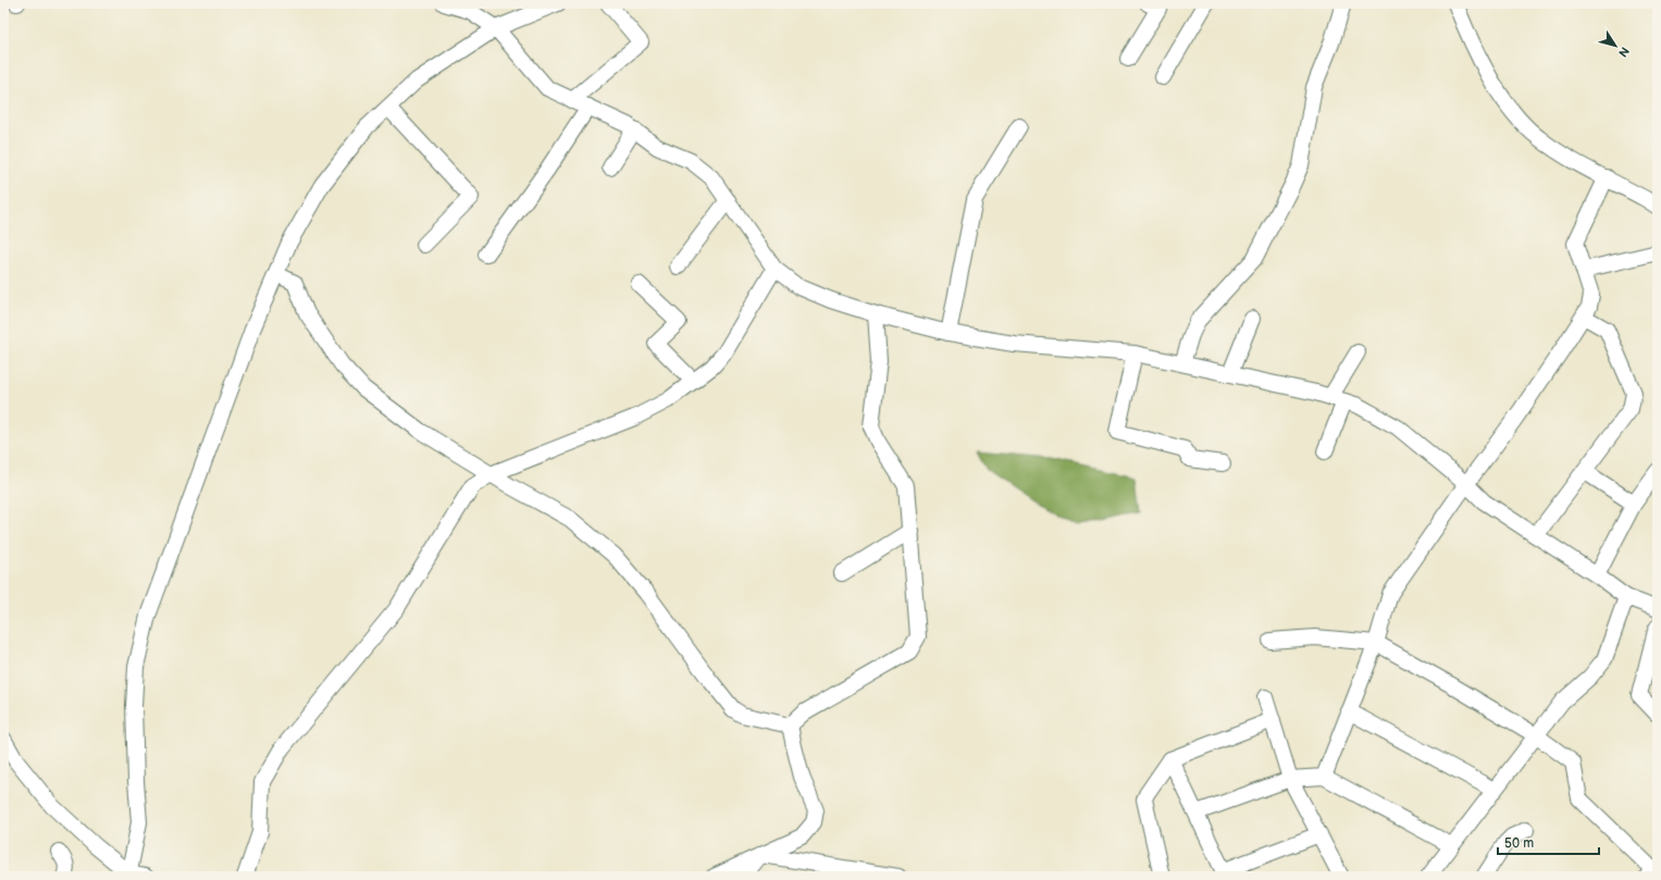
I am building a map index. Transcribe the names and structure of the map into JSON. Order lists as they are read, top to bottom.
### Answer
{
  "scale_bar": "50 m",
  "north": "bottom right"
}
